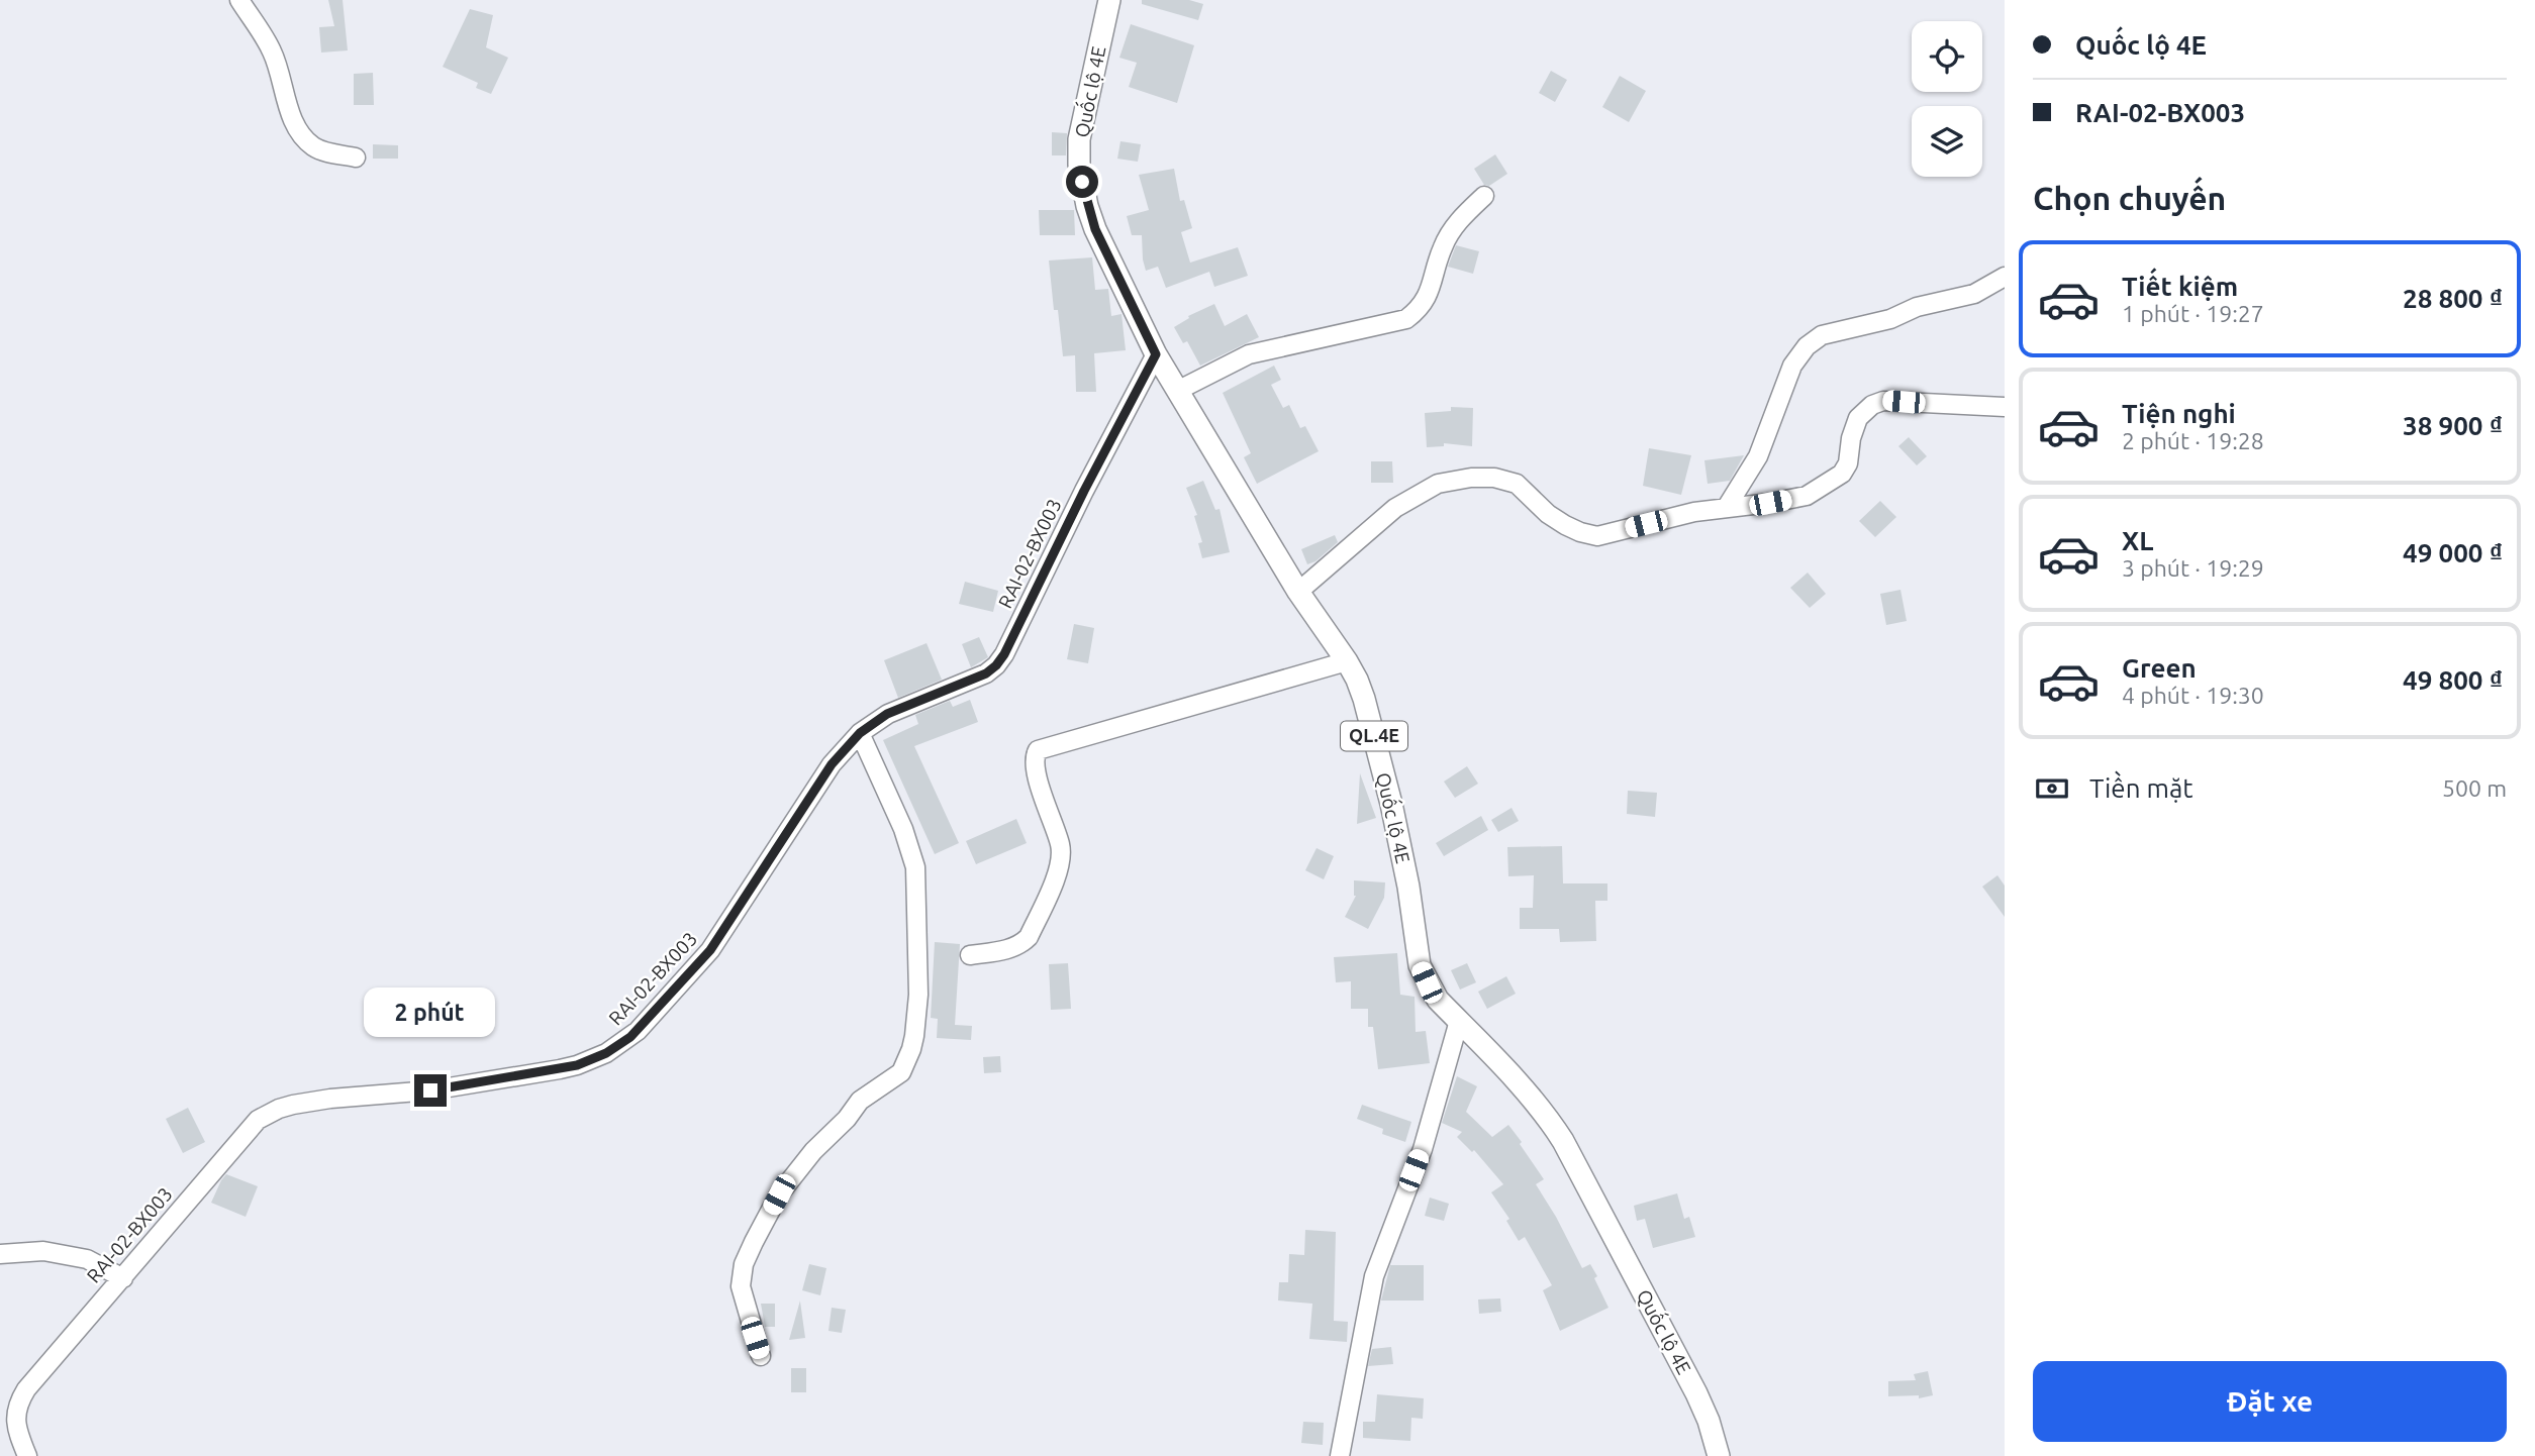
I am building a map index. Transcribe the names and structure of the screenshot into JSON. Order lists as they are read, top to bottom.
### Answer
{
  "streets": {
    "main road": ["Quốc lộ 4E", "QL.4E"],
    "street": ["RAI-02-BX003"]
  },
  "crossings": [
    ["Quốc lộ 4E", "RAI-02-BX003"]
  ],
  "page": {
    "banner": ["Quốc lộ 4E", "RAI-02-BX003"],
    "heading": "Chọn chuyến",
    "list": [
      {
        "name": "Tiết kiệm",
        "note": "1 phút · 19:27",
        "value": "28 800 ₫"
      },
      {
        "name": "Tiện nghi",
        "note": "2 phút · 19:28",
        "value": "38 900 ₫"
      },
      {
        "name": "XL",
        "note": "3 phút · 19:29",
        "value": "49 000 ₫"
      },
      {
        "name": "Green",
        "note": "4 phút · 19:30",
        "value": "49 800 ₫"
      }
    ],
    "pay": ["Tiền mặt", "500 m"],
    "bubble": "2 phút",
    "buttons": "Đặt xe"
  }
}
